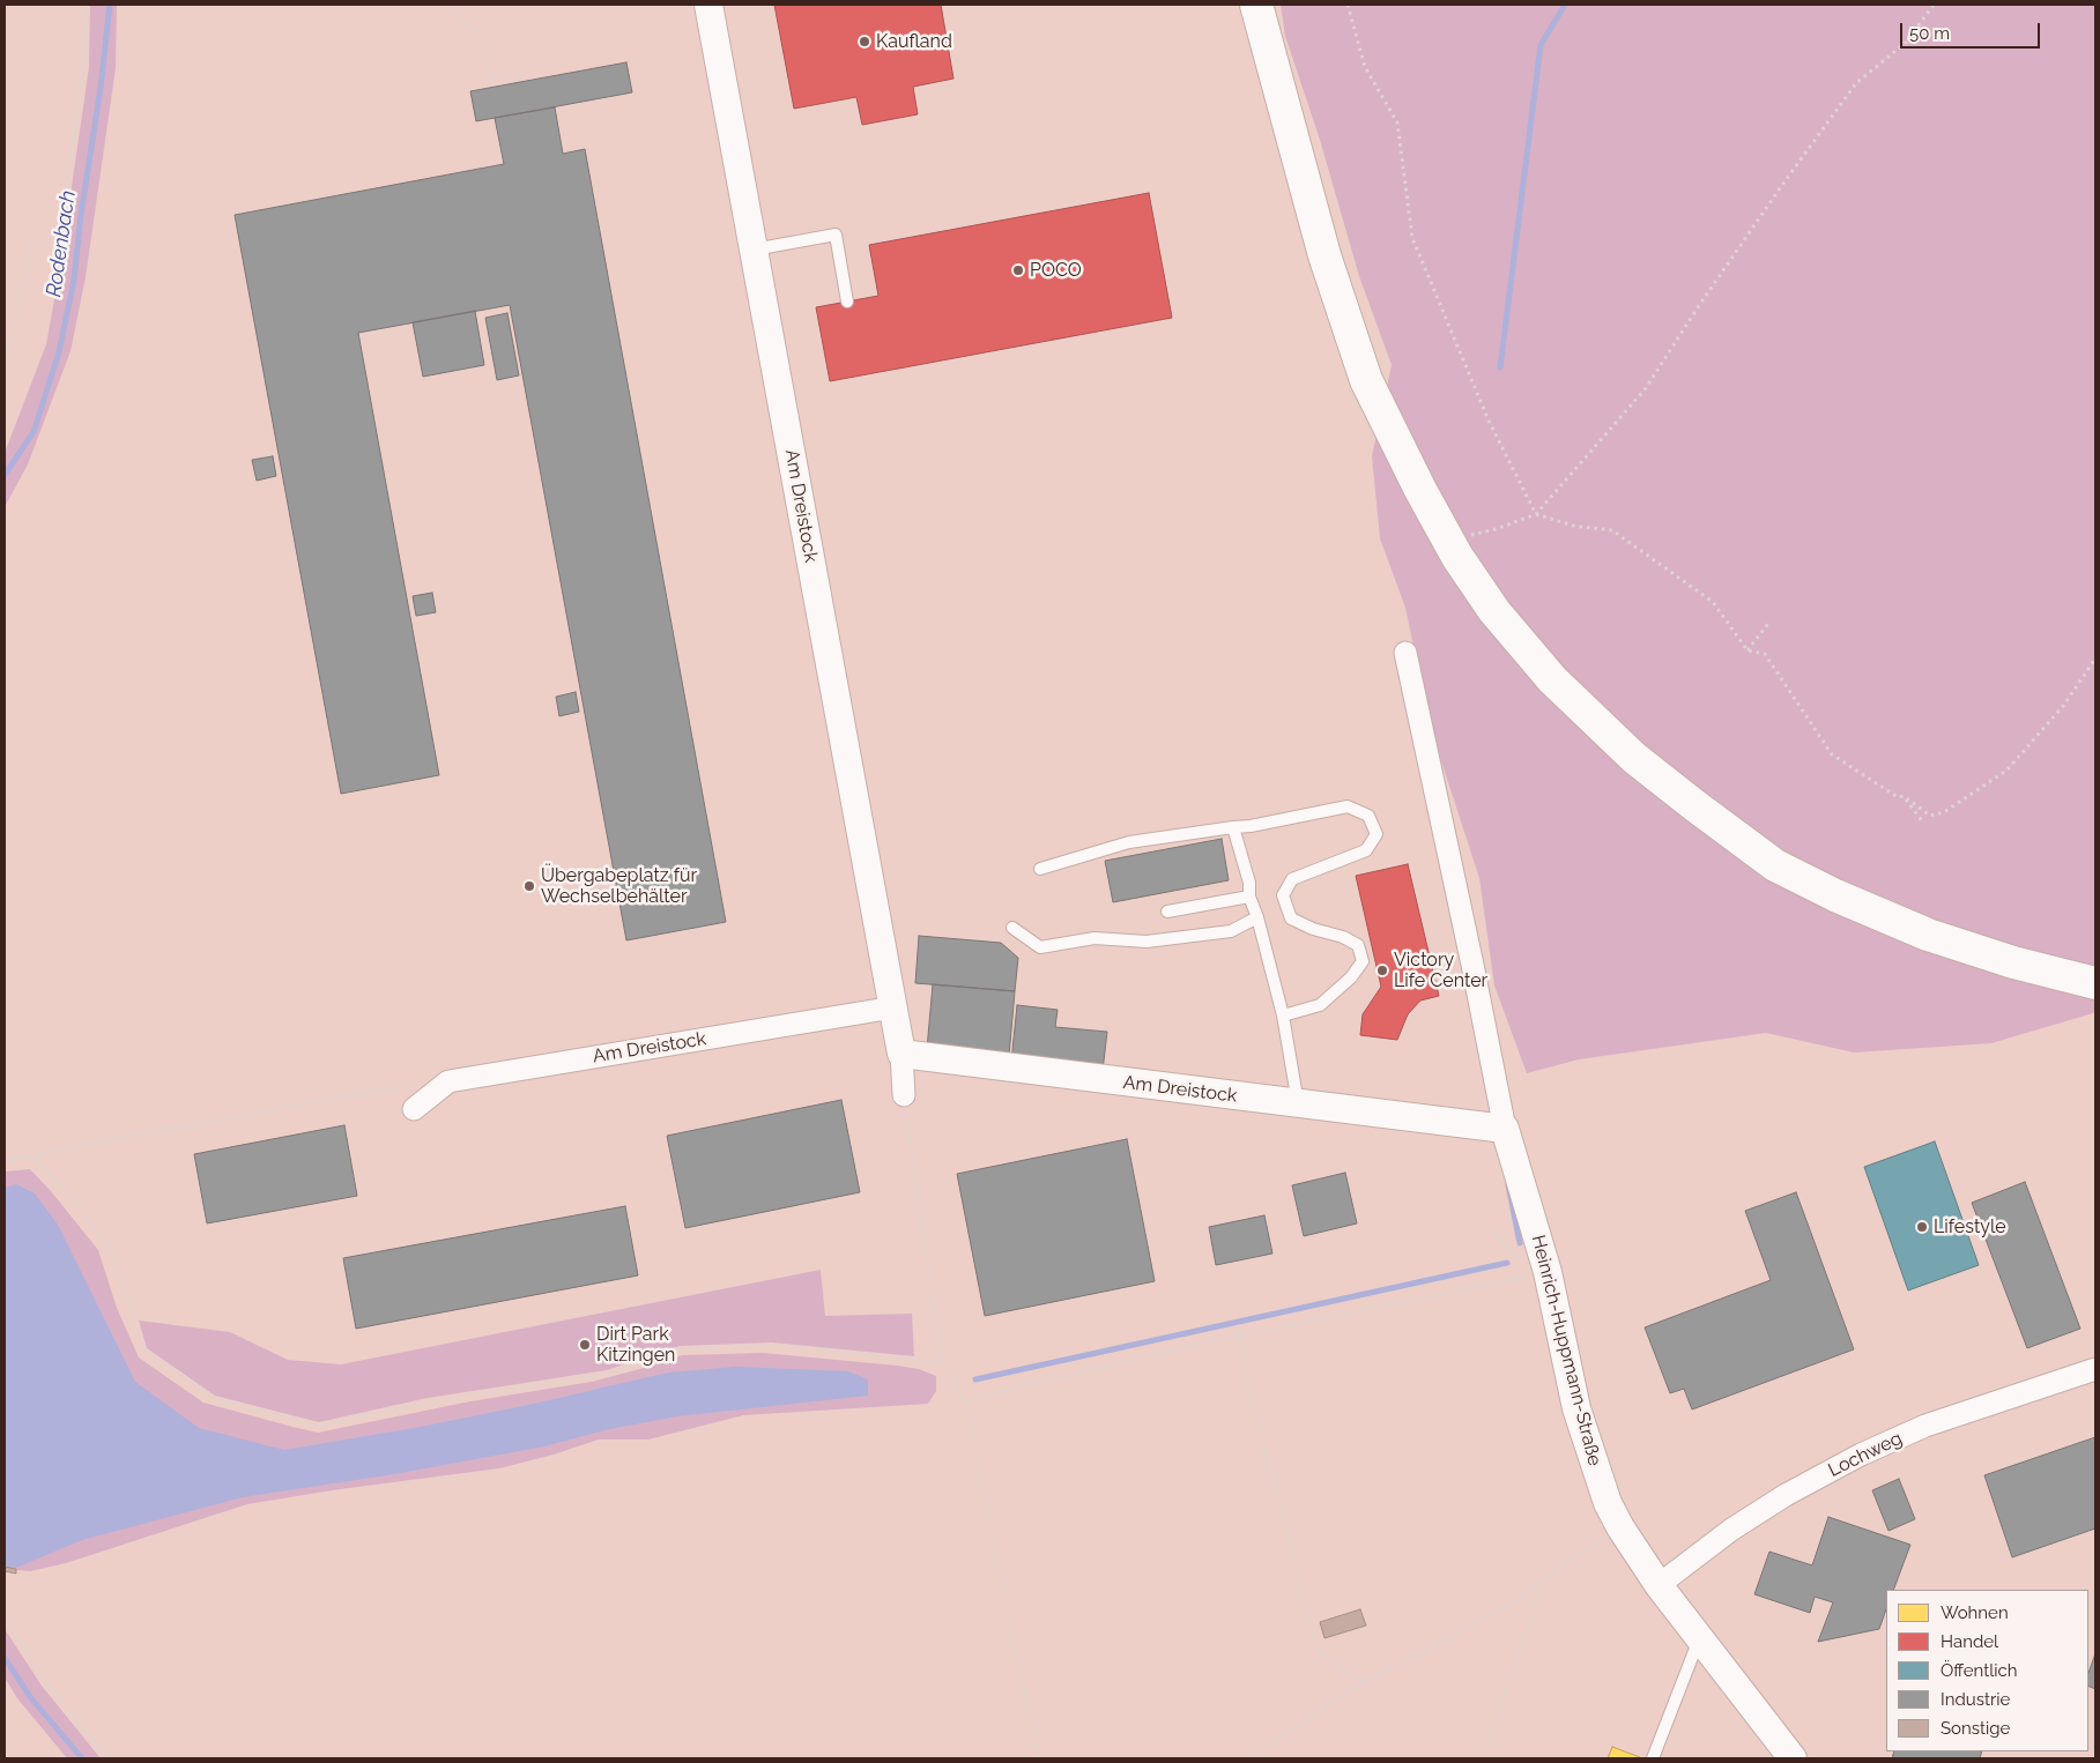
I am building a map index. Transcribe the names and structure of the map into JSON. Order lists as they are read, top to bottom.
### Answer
{
  "streets": {
    "street": ["Am Dreistock", "Heinrich-Huppmann-Straße", "Lochweg"]
  },
  "crossings": [
    ["Am Dreistock", "Heinrich-Huppmann-Straße"],
    ["Heinrich-Huppmann-Straße", "Lochweg"]
  ],
  "water": ["Rodenbach"],
  "places": [
    "Kaufland",
    "POCO",
    "Übergabeplatz für Wechselbehälter",
    "Victory Life Center",
    "Lifestyle",
    "Dirt Park Kitzingen"
  ],
  "legend": [
    "Wohnen",
    "Handel",
    "Öffentlich",
    "Industrie",
    "Sonstige"
  ],
  "scale_bar": "50 m"
}
